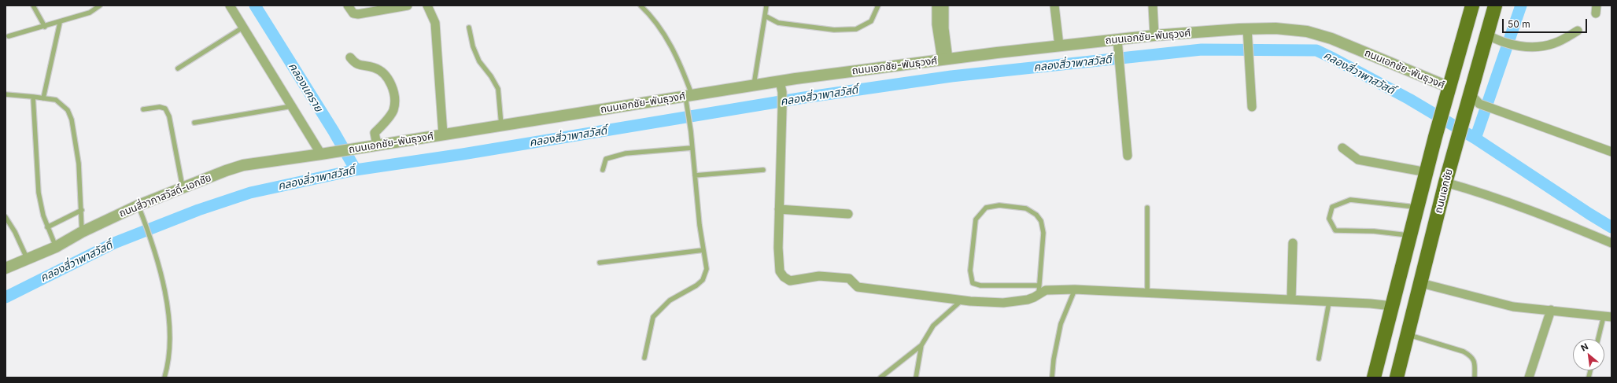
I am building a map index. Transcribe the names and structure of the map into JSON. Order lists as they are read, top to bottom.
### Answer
{
  "streets": {
    "main road": ["ถนนเอกชัย"],
    "street": ["ถนนเอกชัย-พันธุวงศ์", "ถนนสี่วาภาสวัสดิ์-เอกชัย"]
  },
  "crossings": [
    ["ถนนเอกชัย-พันธุวงศ์", "ถนนสี่วาภาสวัสดิ์-เอกชัย"]
  ],
  "water": ["คลองสี่วาพาสวัสดิ์", "คลองเเคราย"],
  "scale_bar": "50 m",
  "north": "top left"
}
